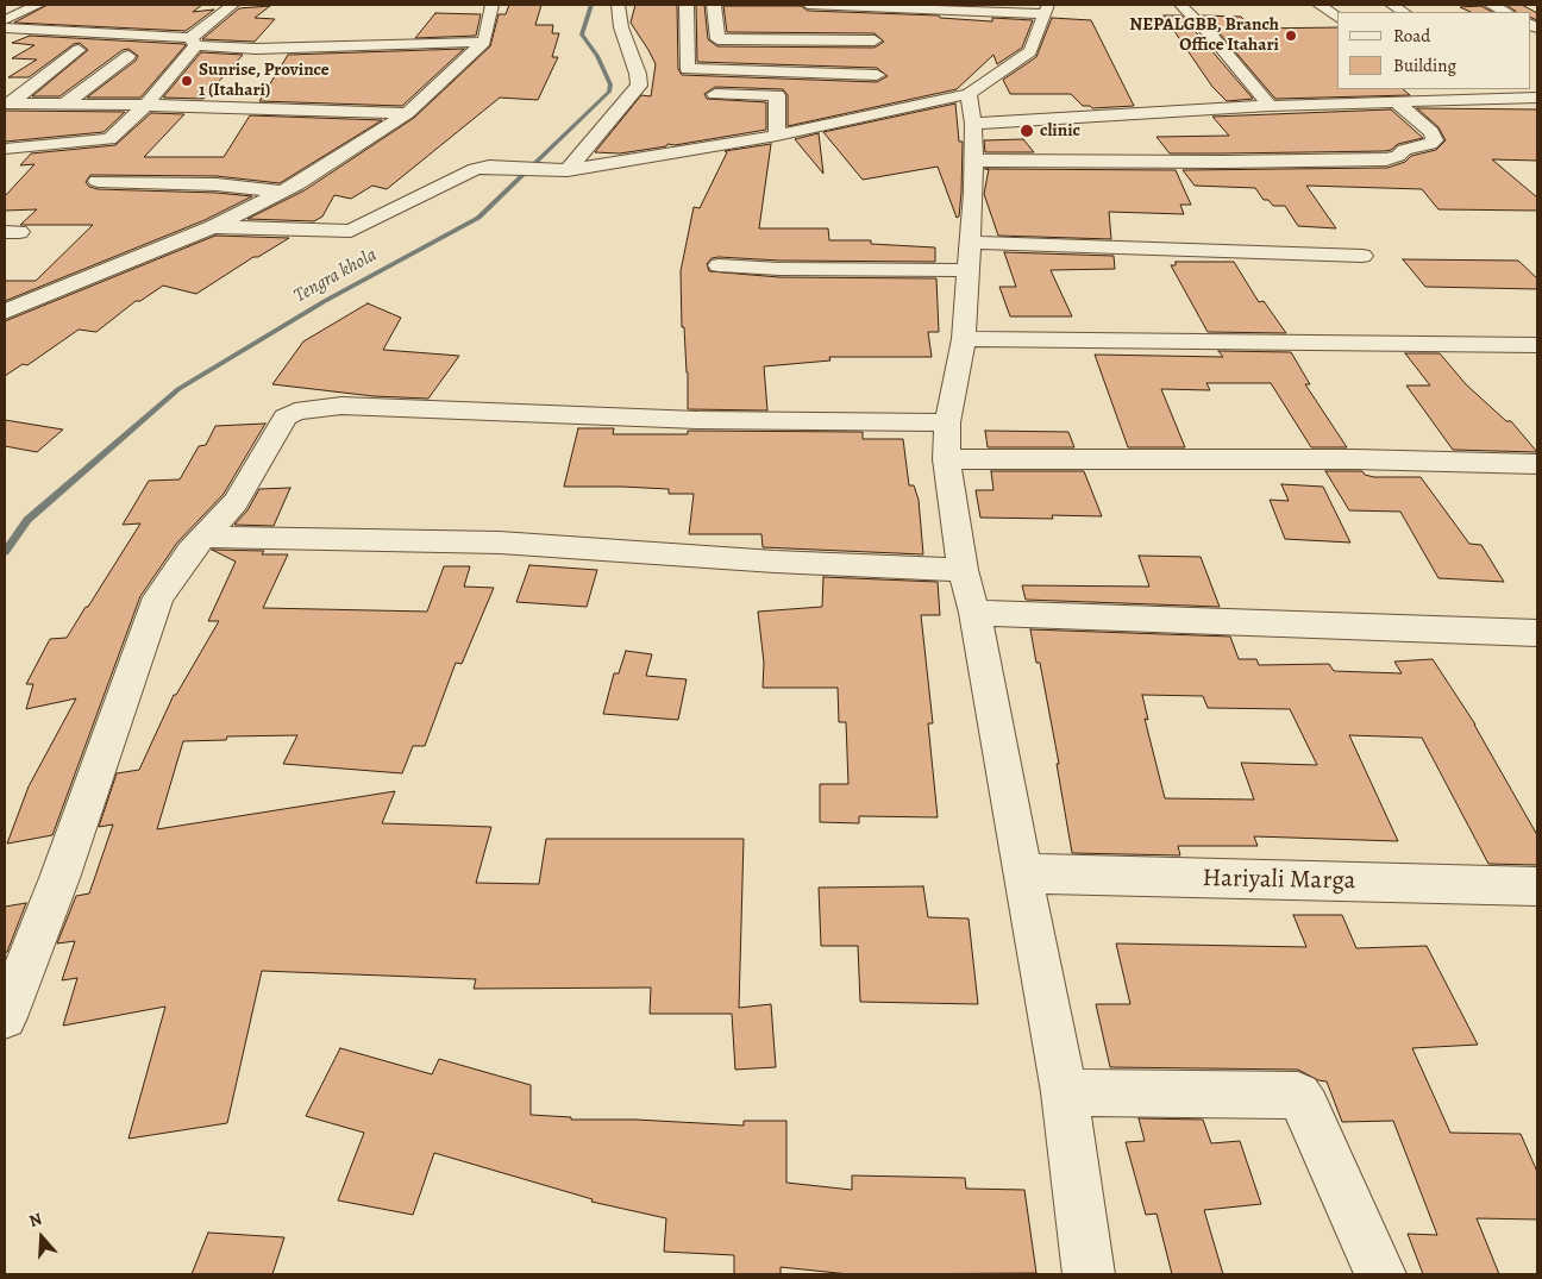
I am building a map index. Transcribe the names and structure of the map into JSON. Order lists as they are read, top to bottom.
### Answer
{
  "streets": {
    "street": ["Hariyali Marga"]
  },
  "water": ["Tengra khola"],
  "places": ["NEPALGBB, Branch Office Itahari", "Sunrise, Province 1 (Itahari)", "clinic"],
  "legend": ["Road", "Building"],
  "north": "top"
}
